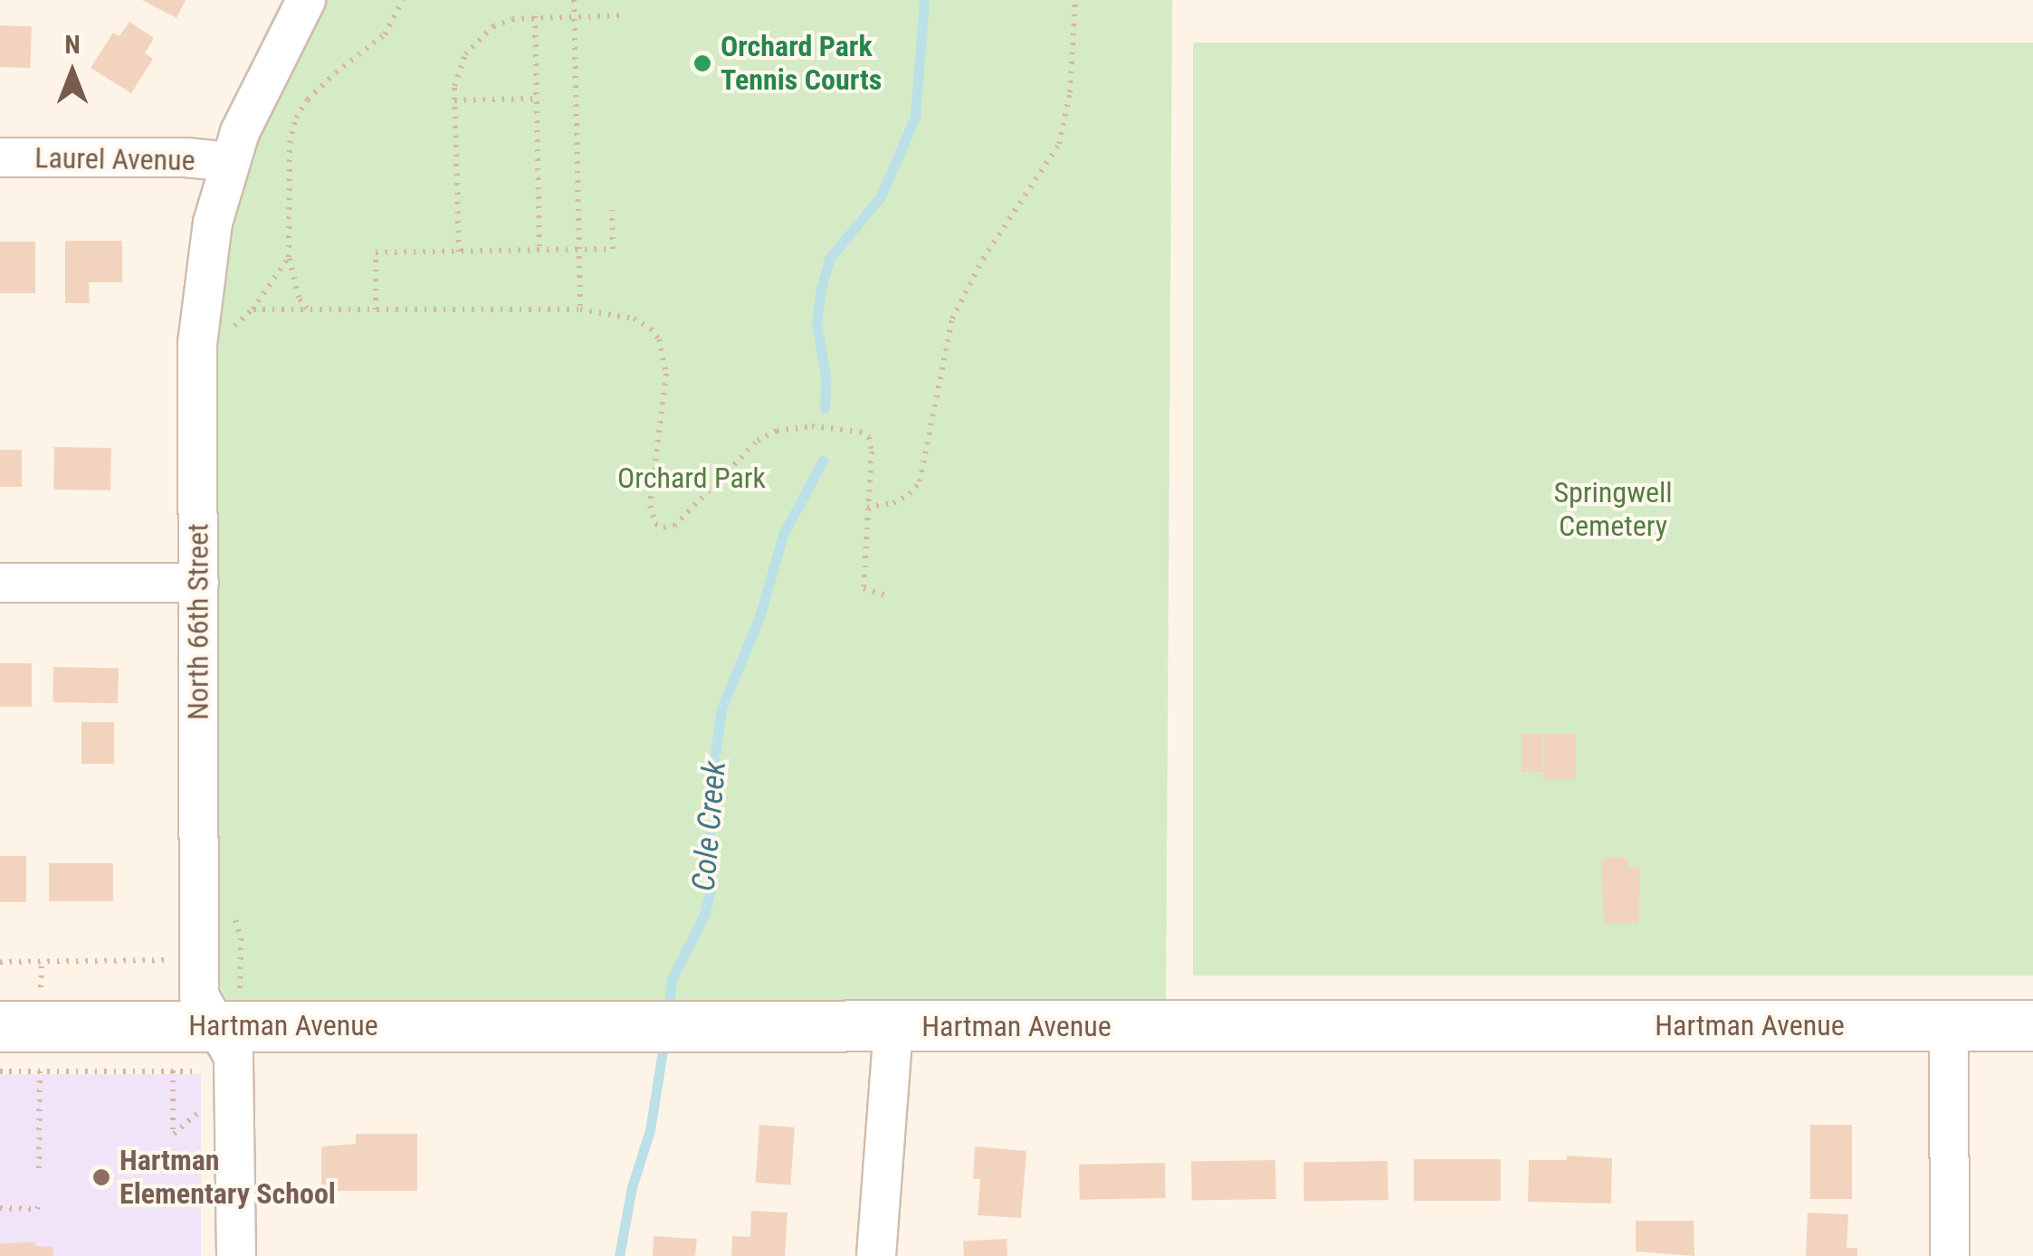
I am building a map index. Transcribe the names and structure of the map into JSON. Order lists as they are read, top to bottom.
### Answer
{
  "streets": {
    "main road": ["Hartman Avenue"],
    "street": ["Laurel Avenue", "North 66th Street"]
  },
  "crossings": [
    ["Laurel Avenue", "North 66th Street"],
    ["North 66th Street", "Hartman Avenue"]
  ],
  "water": ["Cole Creek"],
  "parks": ["Orchard Park", "Springwell Cemetery"],
  "places": ["Orchard Park Tennis Courts", "Hartman Elementary School"],
  "north": "top"
}
